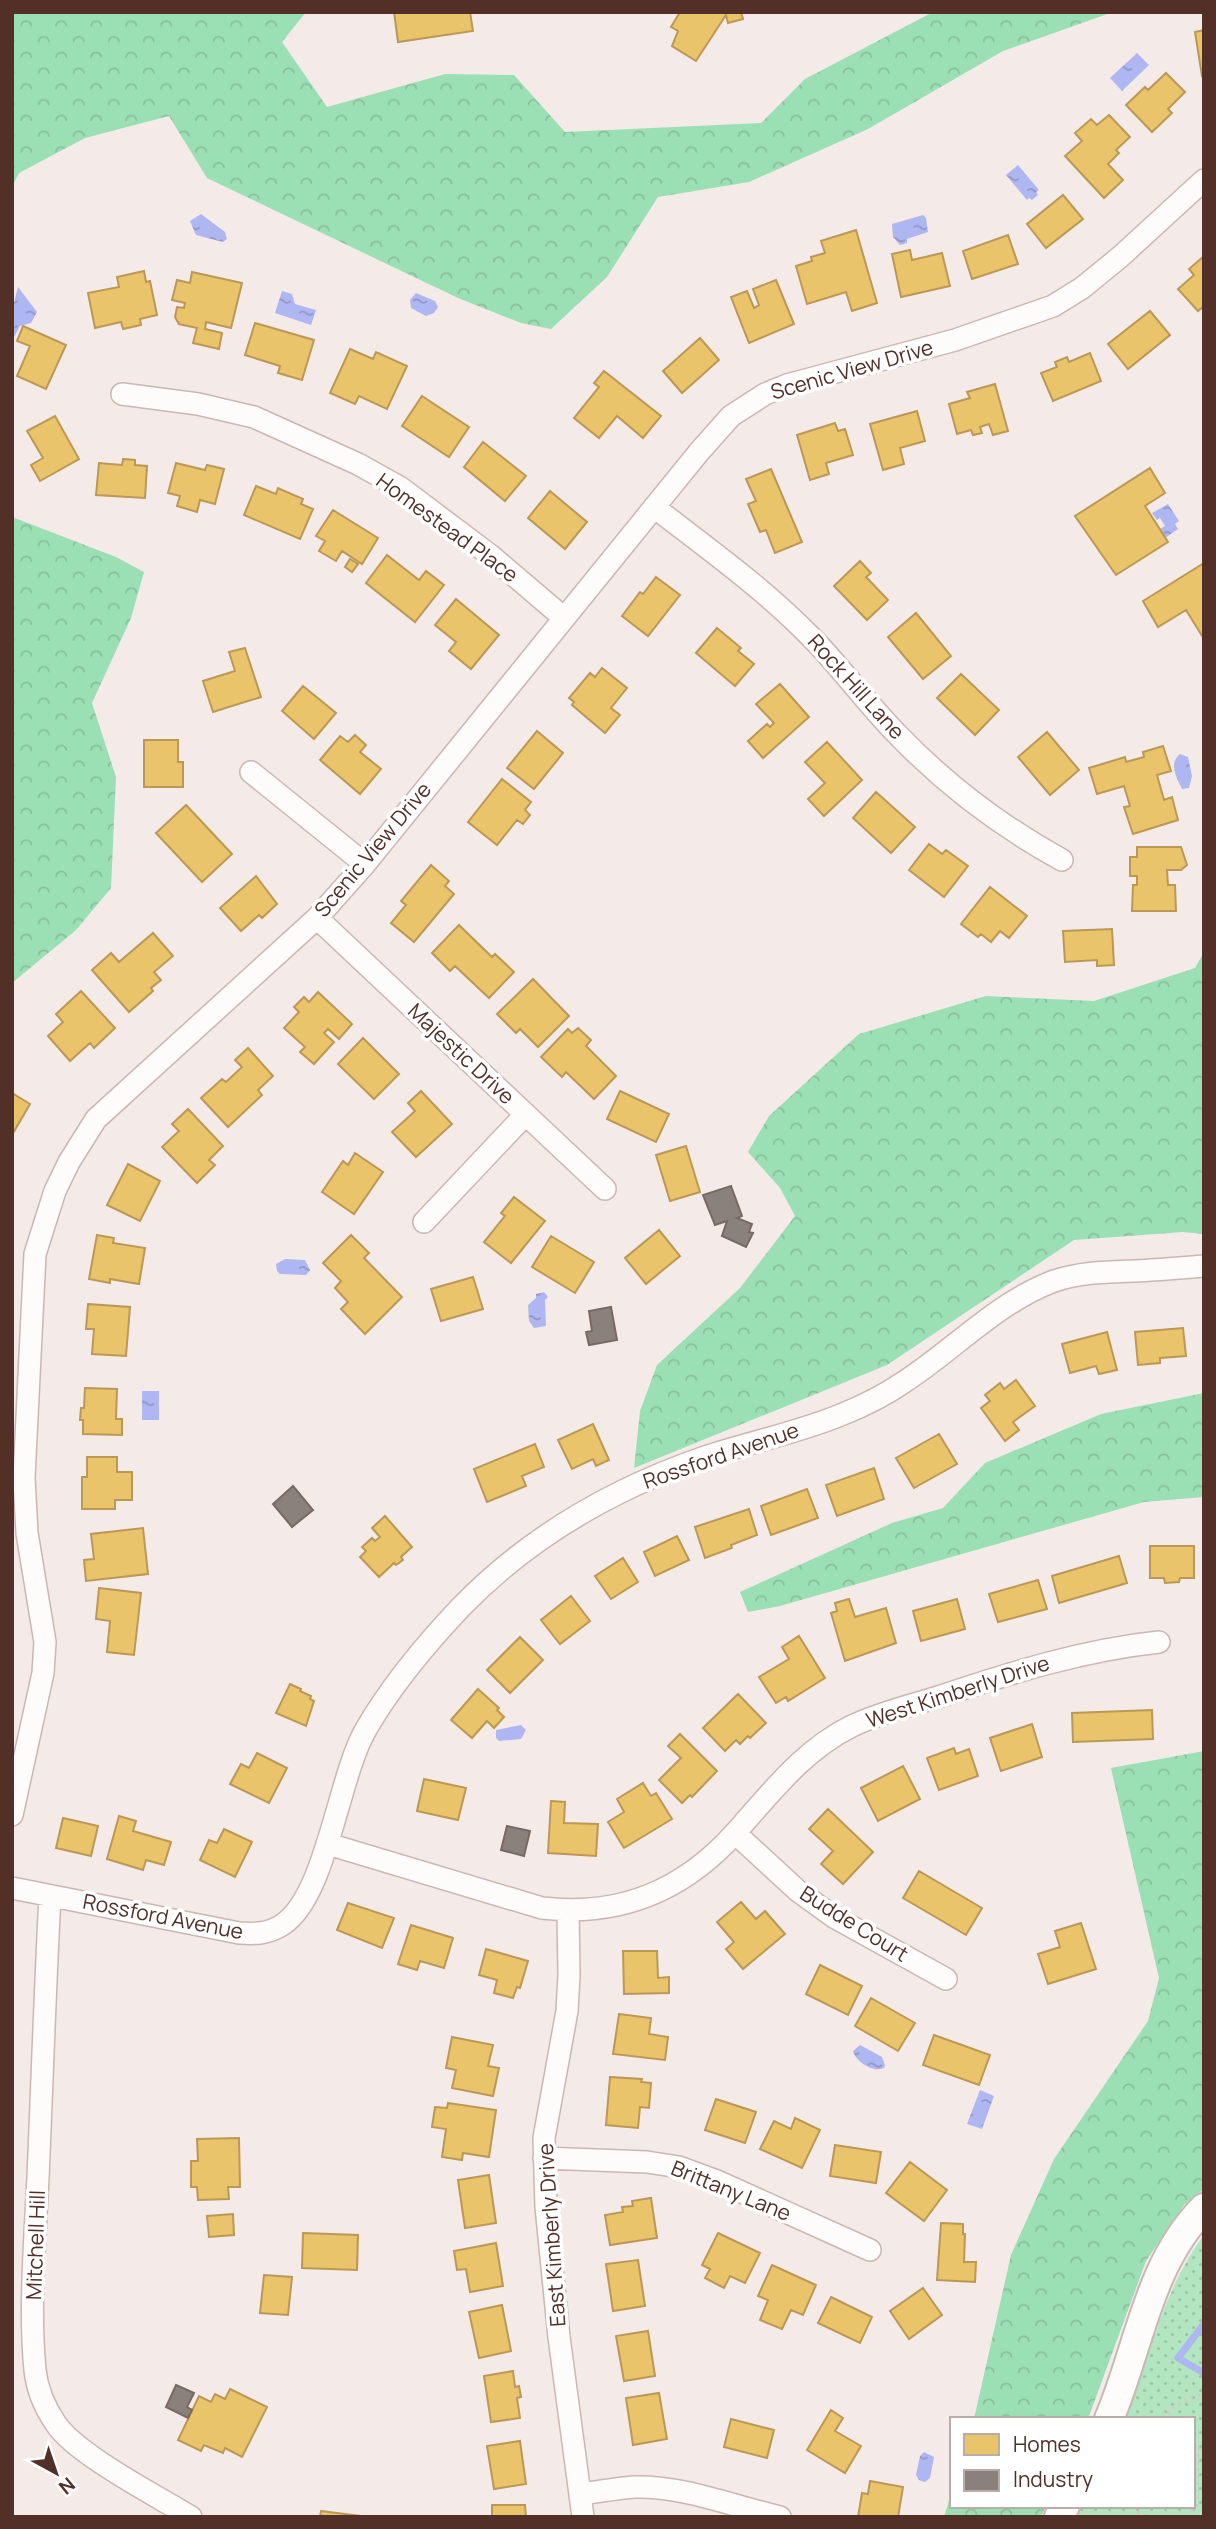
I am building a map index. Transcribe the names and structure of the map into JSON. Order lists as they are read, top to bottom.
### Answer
{
  "streets": {
    "street": [
      "Scenic View Drive",
      "Homestead Place",
      "Rock Hill Lane",
      "Majestic Drive",
      "Rossford Avenue",
      "West Kimberly Drive",
      "Budde Court",
      "Brittany Lane",
      "East Kimberly Drive",
      "Mitchell Hill"
    ]
  },
  "crossings": [
    ["Scenic View Drive", "Homestead Place"],
    ["Scenic View Drive", "Rock Hill Lane"],
    ["Scenic View Drive", "Majestic Drive"],
    ["Rossford Avenue", "West Kimberly Drive"],
    ["Rossford Avenue", "Mitchell Hill"],
    ["West Kimberly Drive", "Budde Court"],
    ["West Kimberly Drive", "East Kimberly Drive"],
    ["Brittany Lane", "East Kimberly Drive"]
  ],
  "legend": ["Homes", "Industry"],
  "north": "bottom right"
}
